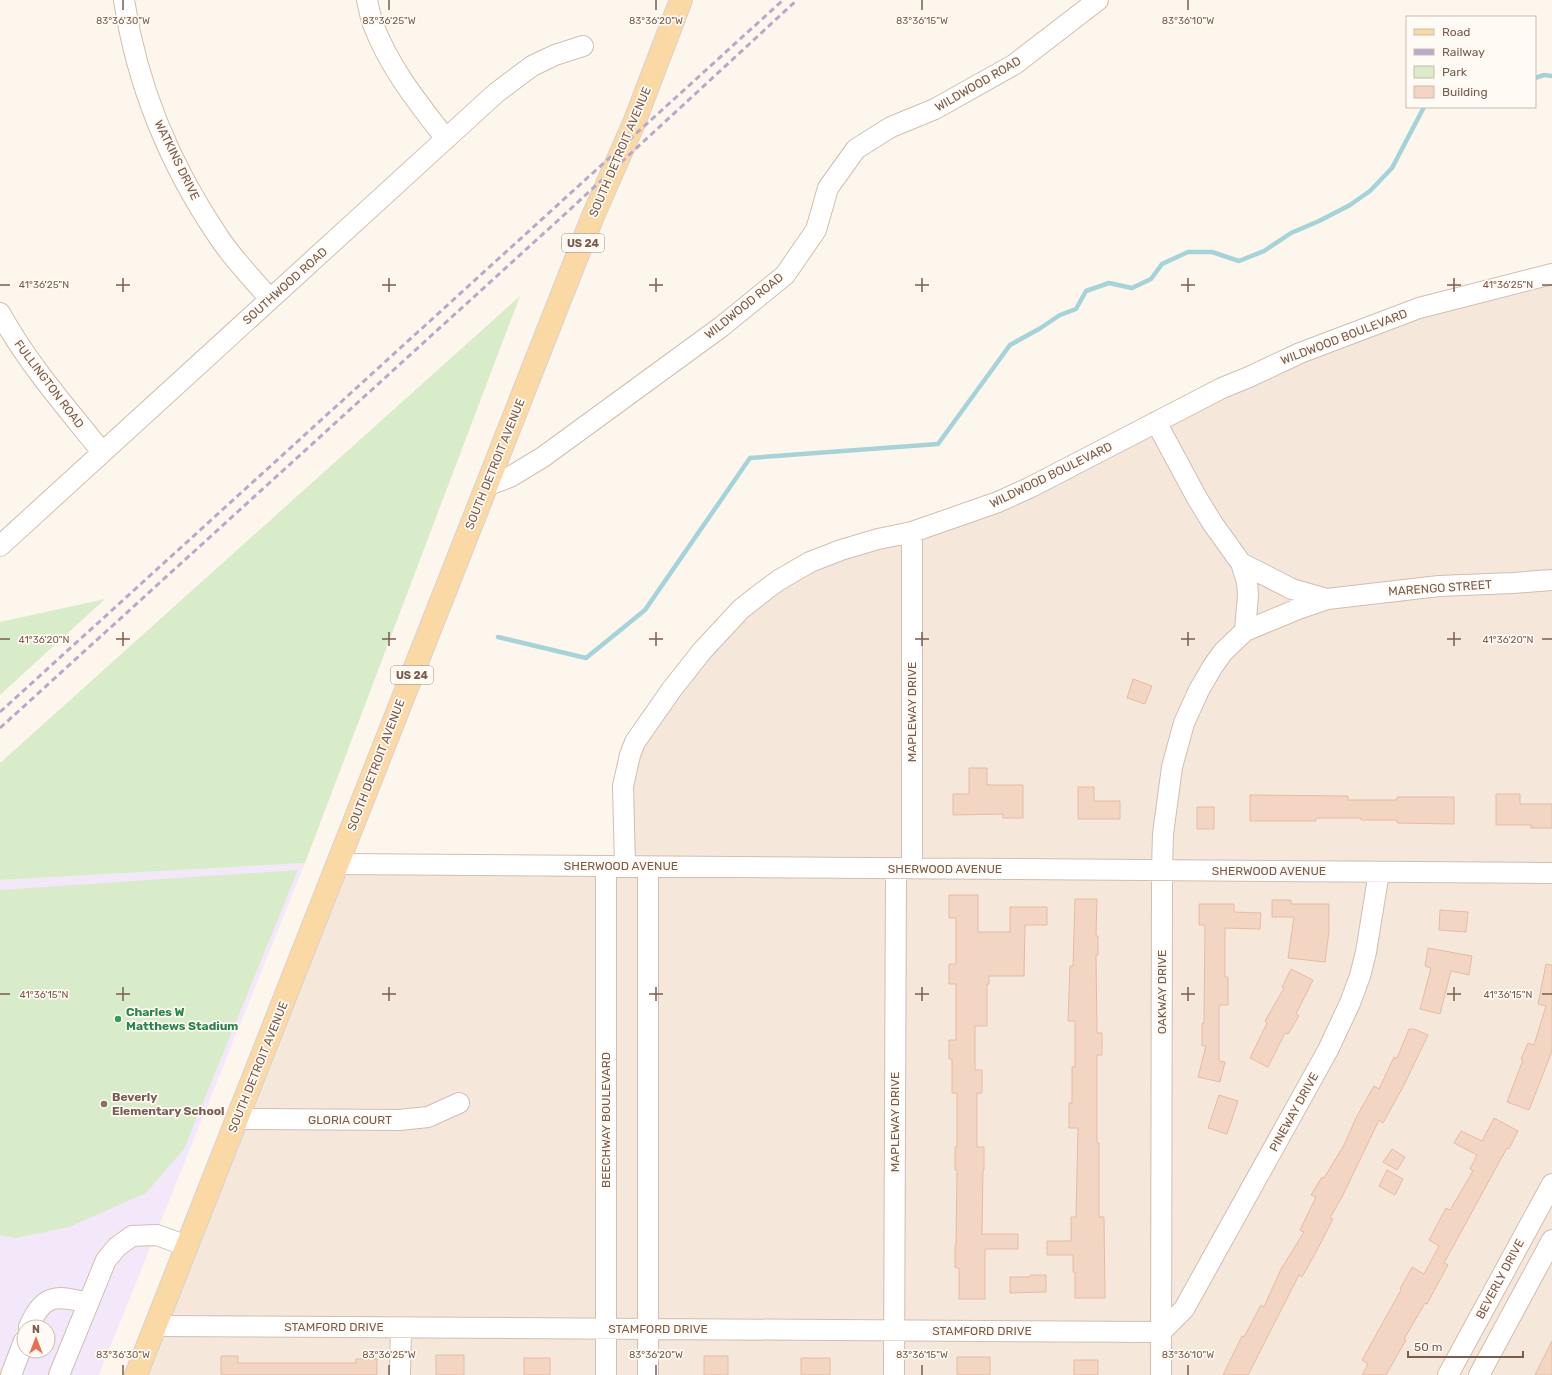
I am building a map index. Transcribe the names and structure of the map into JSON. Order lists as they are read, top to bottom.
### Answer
{
  "streets": {
    "main road": ["SOUTH DETROIT AVENUE", "US 24"],
    "street": [
      "WILDWOOD ROAD",
      "WATKINS DRIVE",
      "SOUTHWOOD ROAD",
      "WILDWOOD BOULEVARD",
      "FULLINGTON ROAD",
      "MARENGO STREET",
      "MAPLEWAY DRIVE",
      "SHERWOOD AVENUE",
      "OAKWAY DRIVE",
      "PINEWAY DRIVE",
      "GLORIA COURT",
      "BEECHWAY BOULEVARD",
      "BEVERLY DRIVE",
      "STAMFORD DRIVE"
    ]
  },
  "crossings": [
    ["WILDWOOD ROAD", "SOUTH DETROIT AVENUE"],
    ["SOUTH DETROIT AVENUE", "SHERWOOD AVENUE"],
    ["SOUTH DETROIT AVENUE", "GLORIA COURT"],
    ["SOUTH DETROIT AVENUE", "STAMFORD DRIVE"],
    ["WATKINS DRIVE", "SOUTHWOOD ROAD"],
    ["SOUTHWOOD ROAD", "FULLINGTON ROAD"],
    ["WILDWOOD BOULEVARD", "MARENGO STREET"],
    ["WILDWOOD BOULEVARD", "MAPLEWAY DRIVE"],
    ["WILDWOOD BOULEVARD", "SHERWOOD AVENUE"],
    ["WILDWOOD BOULEVARD", "BEECHWAY BOULEVARD"],
    ["MARENGO STREET", "OAKWAY DRIVE"],
    ["MAPLEWAY DRIVE", "SHERWOOD AVENUE"],
    ["MAPLEWAY DRIVE", "STAMFORD DRIVE"],
    ["SHERWOOD AVENUE", "OAKWAY DRIVE"],
    ["SHERWOOD AVENUE", "PINEWAY DRIVE"],
    ["SHERWOOD AVENUE", "BEECHWAY BOULEVARD"],
    ["OAKWAY DRIVE", "PINEWAY DRIVE"],
    ["OAKWAY DRIVE", "STAMFORD DRIVE"],
    ["PINEWAY DRIVE", "STAMFORD DRIVE"],
    ["BEECHWAY BOULEVARD", "STAMFORD DRIVE"]
  ],
  "places": ["Charles W Matthews Stadium", "Beverly Elementary School"],
  "legend": [
    "Road",
    "Railway",
    "Park",
    "Building"
  ],
  "scale_bar": "50 m",
  "north": "top",
  "coordinates": [
    "83°36'30\"W",
    "83°36'25\"W",
    "83°36'20\"W",
    "83°36'15\"W",
    "83°36'10\"W",
    "41°36'25\"N",
    "41°36'20\"N",
    "41°36'15\"N"
  ]
}
